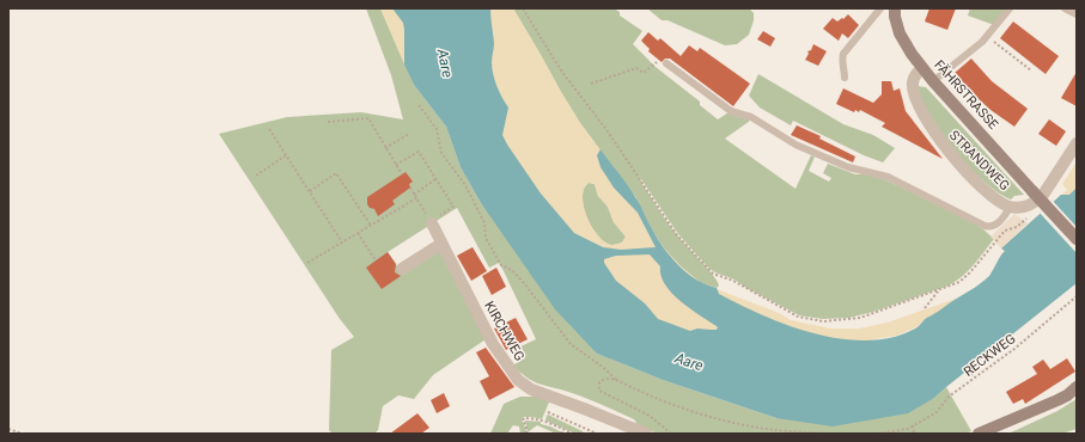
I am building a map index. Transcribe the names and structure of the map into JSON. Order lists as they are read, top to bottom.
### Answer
{
  "streets": {
    "street": ["FÄHRSTRASSE", "STRANDWEG", "KIRCHWEG"],
    "path": ["RECKWEG"]
  },
  "crossings": [
    ["FÄHRSTRASSE", "STRANDWEG"]
  ],
  "water": ["Aare"]
}
